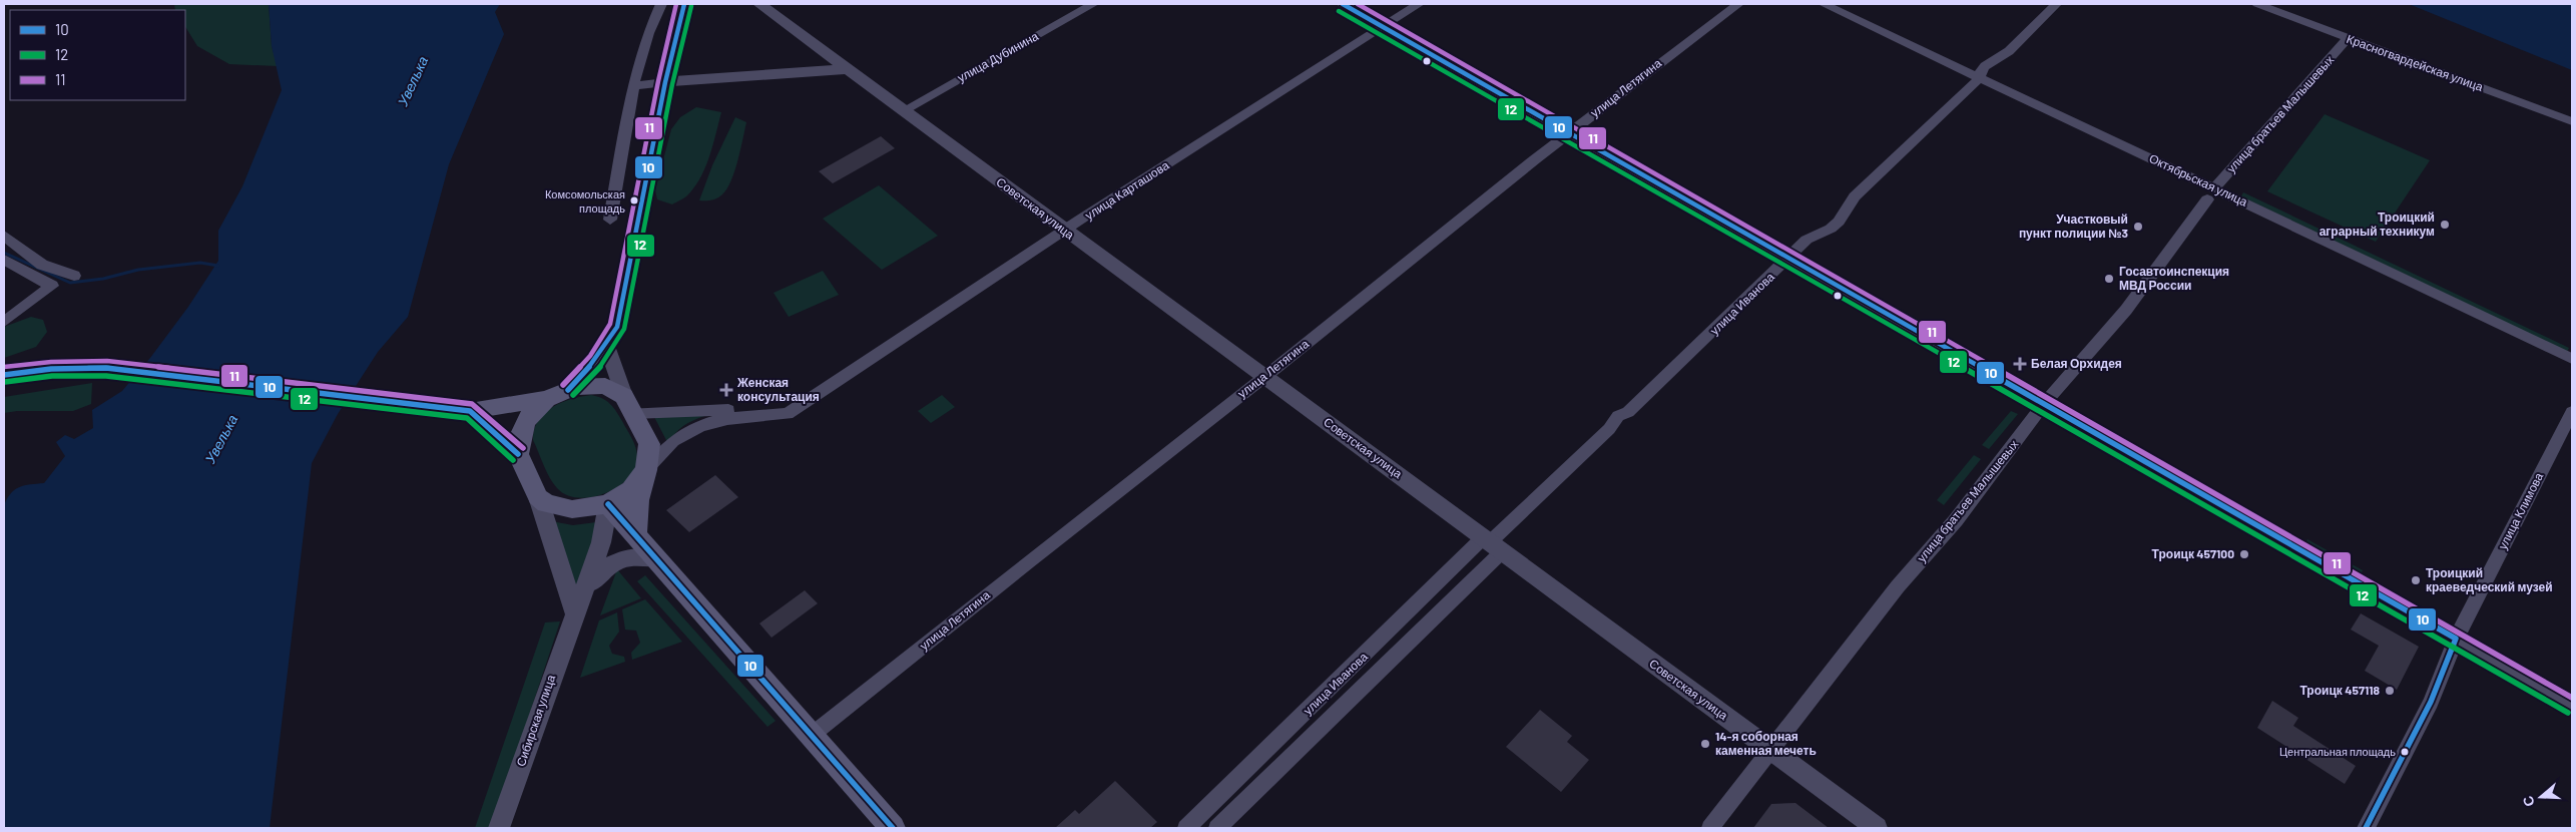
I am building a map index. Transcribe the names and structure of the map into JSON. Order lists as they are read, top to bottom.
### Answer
{
  "streets": {
    "street": [
      "улица Дубинина",
      "Красногвардейская улица",
      "улица Летягина",
      "улица братьев Малышевых",
      "Октябрьская улица",
      "улица Карташова",
      "Советская улица",
      "улица Иванова",
      "улица Климова",
      "Сибирская улица"
    ]
  },
  "crossings": [
    ["улица Дубинина", "Советская улица"],
    ["Красногвардейская улица", "улица братьев Малышевых"],
    ["улица Летягина", "Советская улица"],
    ["улица братьев Малышевых", "Октябрьская улица"],
    ["улица братьев Малышевых", "Советская улица"],
    ["Октябрьская улица", "улица Иванова"],
    ["улица Карташова", "Советская улица"],
    ["Советская улица", "улица Иванова"]
  ],
  "water": ["Увелька"],
  "places": {
    "other": [
      "Комсомольская площадь",
      "Троицкий аграрный техникум",
      "Участковый пункт полиции №3",
      "Госавтоинспекция МВД России",
      "Троицк 457100",
      "Троицкий краеведческий музей",
      "Троицк 457118",
      "14-я соборная каменная мечеть",
      "Центральная площадь"
    ],
    "health": ["Белая Орхидея", "Женская консультация"]
  },
  "lines": ["transit line 10", "transit line 11", "transit line 12"],
  "legend": ["10", "12", "11"],
  "north": "left"
}
